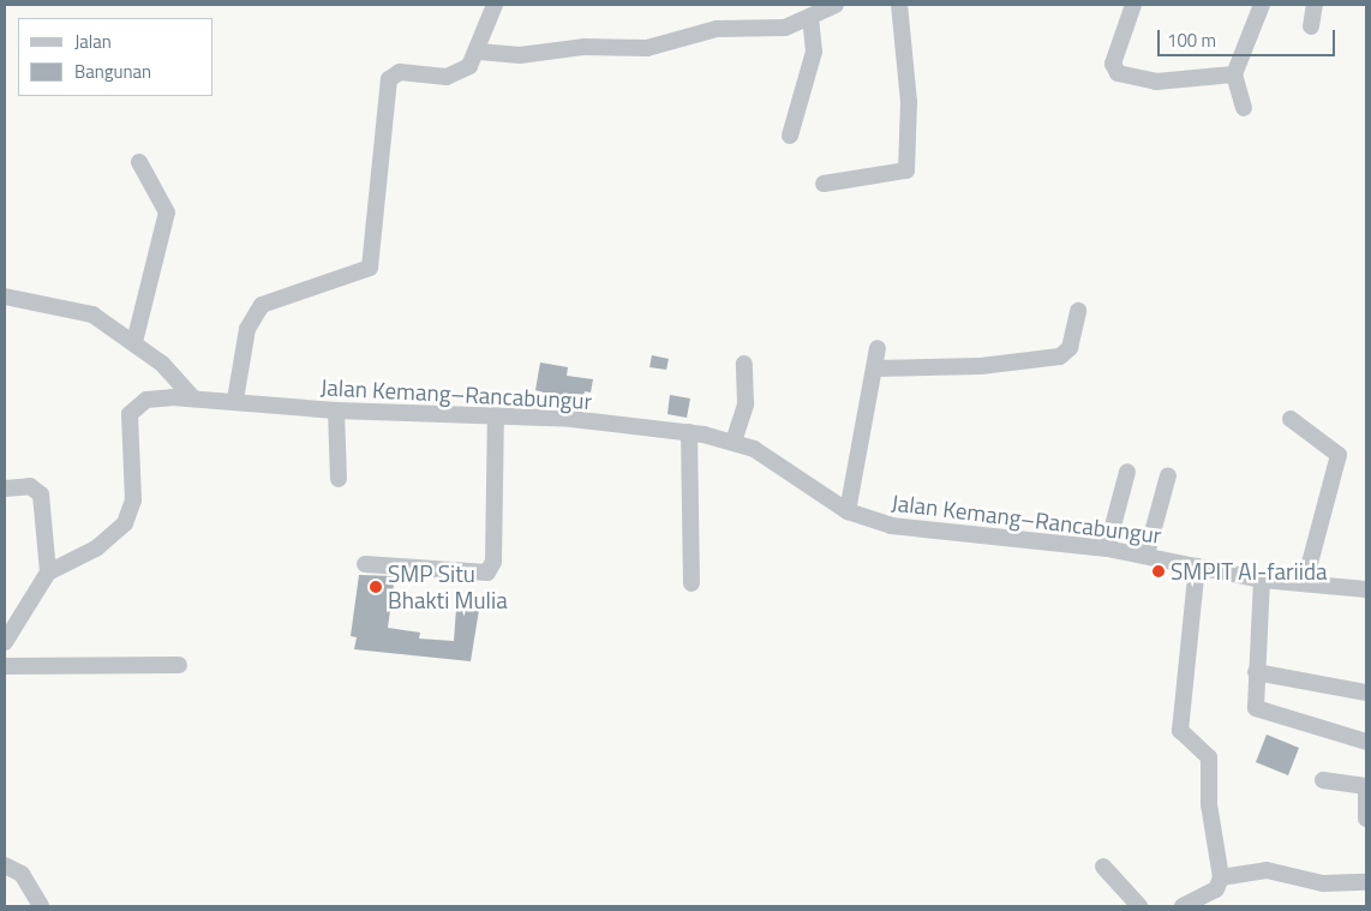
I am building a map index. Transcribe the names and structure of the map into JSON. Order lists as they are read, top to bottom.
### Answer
{
  "streets": {
    "street": ["Jalan Kemang–Rancabungur"]
  },
  "places": ["SMPIT Al-fariida", "SMP Situ Bhakti Mulia"],
  "legend": ["Jalan", "Bangunan"],
  "scale_bar": "100 m"
}
